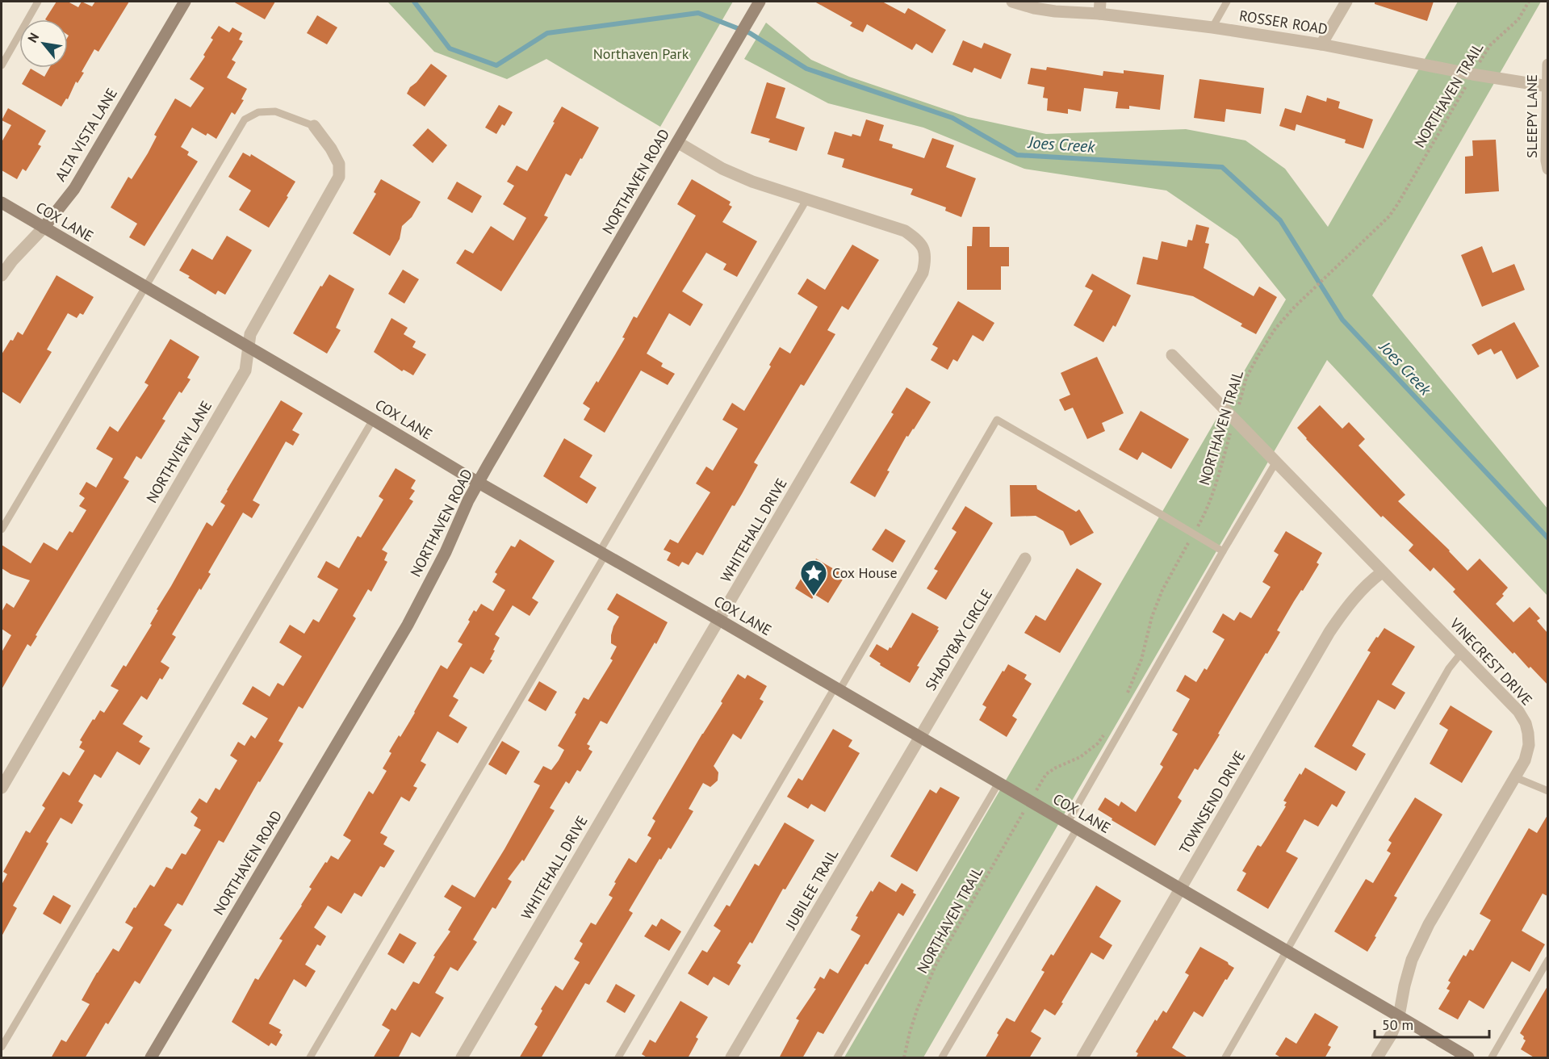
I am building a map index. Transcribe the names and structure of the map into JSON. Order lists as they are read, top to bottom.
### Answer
{
  "streets": {
    "street": [
      "ROSSER ROAD",
      "SLEEPY LANE",
      "ALTA VISTA LANE",
      "NORTHAVEN ROAD",
      "COX LANE",
      "NORTHVIEW LANE",
      "WHITEHALL DRIVE",
      "SHADYBAY CIRCLE",
      "VINECREST DRIVE",
      "TOWNSEND DRIVE",
      "JUBILEE TRAIL"
    ],
    "path": ["NORTHAVEN TRAIL"]
  },
  "crossings": [
    ["ROSSER ROAD", "NORTHAVEN TRAIL"],
    ["ROSSER ROAD", "SLEEPY LANE"],
    ["NORTHAVEN TRAIL", "VINECREST DRIVE"],
    ["ALTA VISTA LANE", "COX LANE"],
    ["NORTHAVEN ROAD", "COX LANE"],
    ["NORTHAVEN ROAD", "WHITEHALL DRIVE"],
    ["COX LANE", "NORTHVIEW LANE"],
    ["COX LANE", "WHITEHALL DRIVE"],
    ["COX LANE", "SHADYBAY CIRCLE"],
    ["COX LANE", "VINECREST DRIVE"],
    ["COX LANE", "TOWNSEND DRIVE"],
    ["COX LANE", "JUBILEE TRAIL"],
    ["SHADYBAY CIRCLE", "JUBILEE TRAIL"],
    ["VINECREST DRIVE", "TOWNSEND DRIVE"]
  ],
  "water": ["Joes Creek"],
  "parks": ["Northaven Park"],
  "places": {
    "place": ["Cox House"]
  },
  "scale_bar": "50 m",
  "north": "top left"
}
